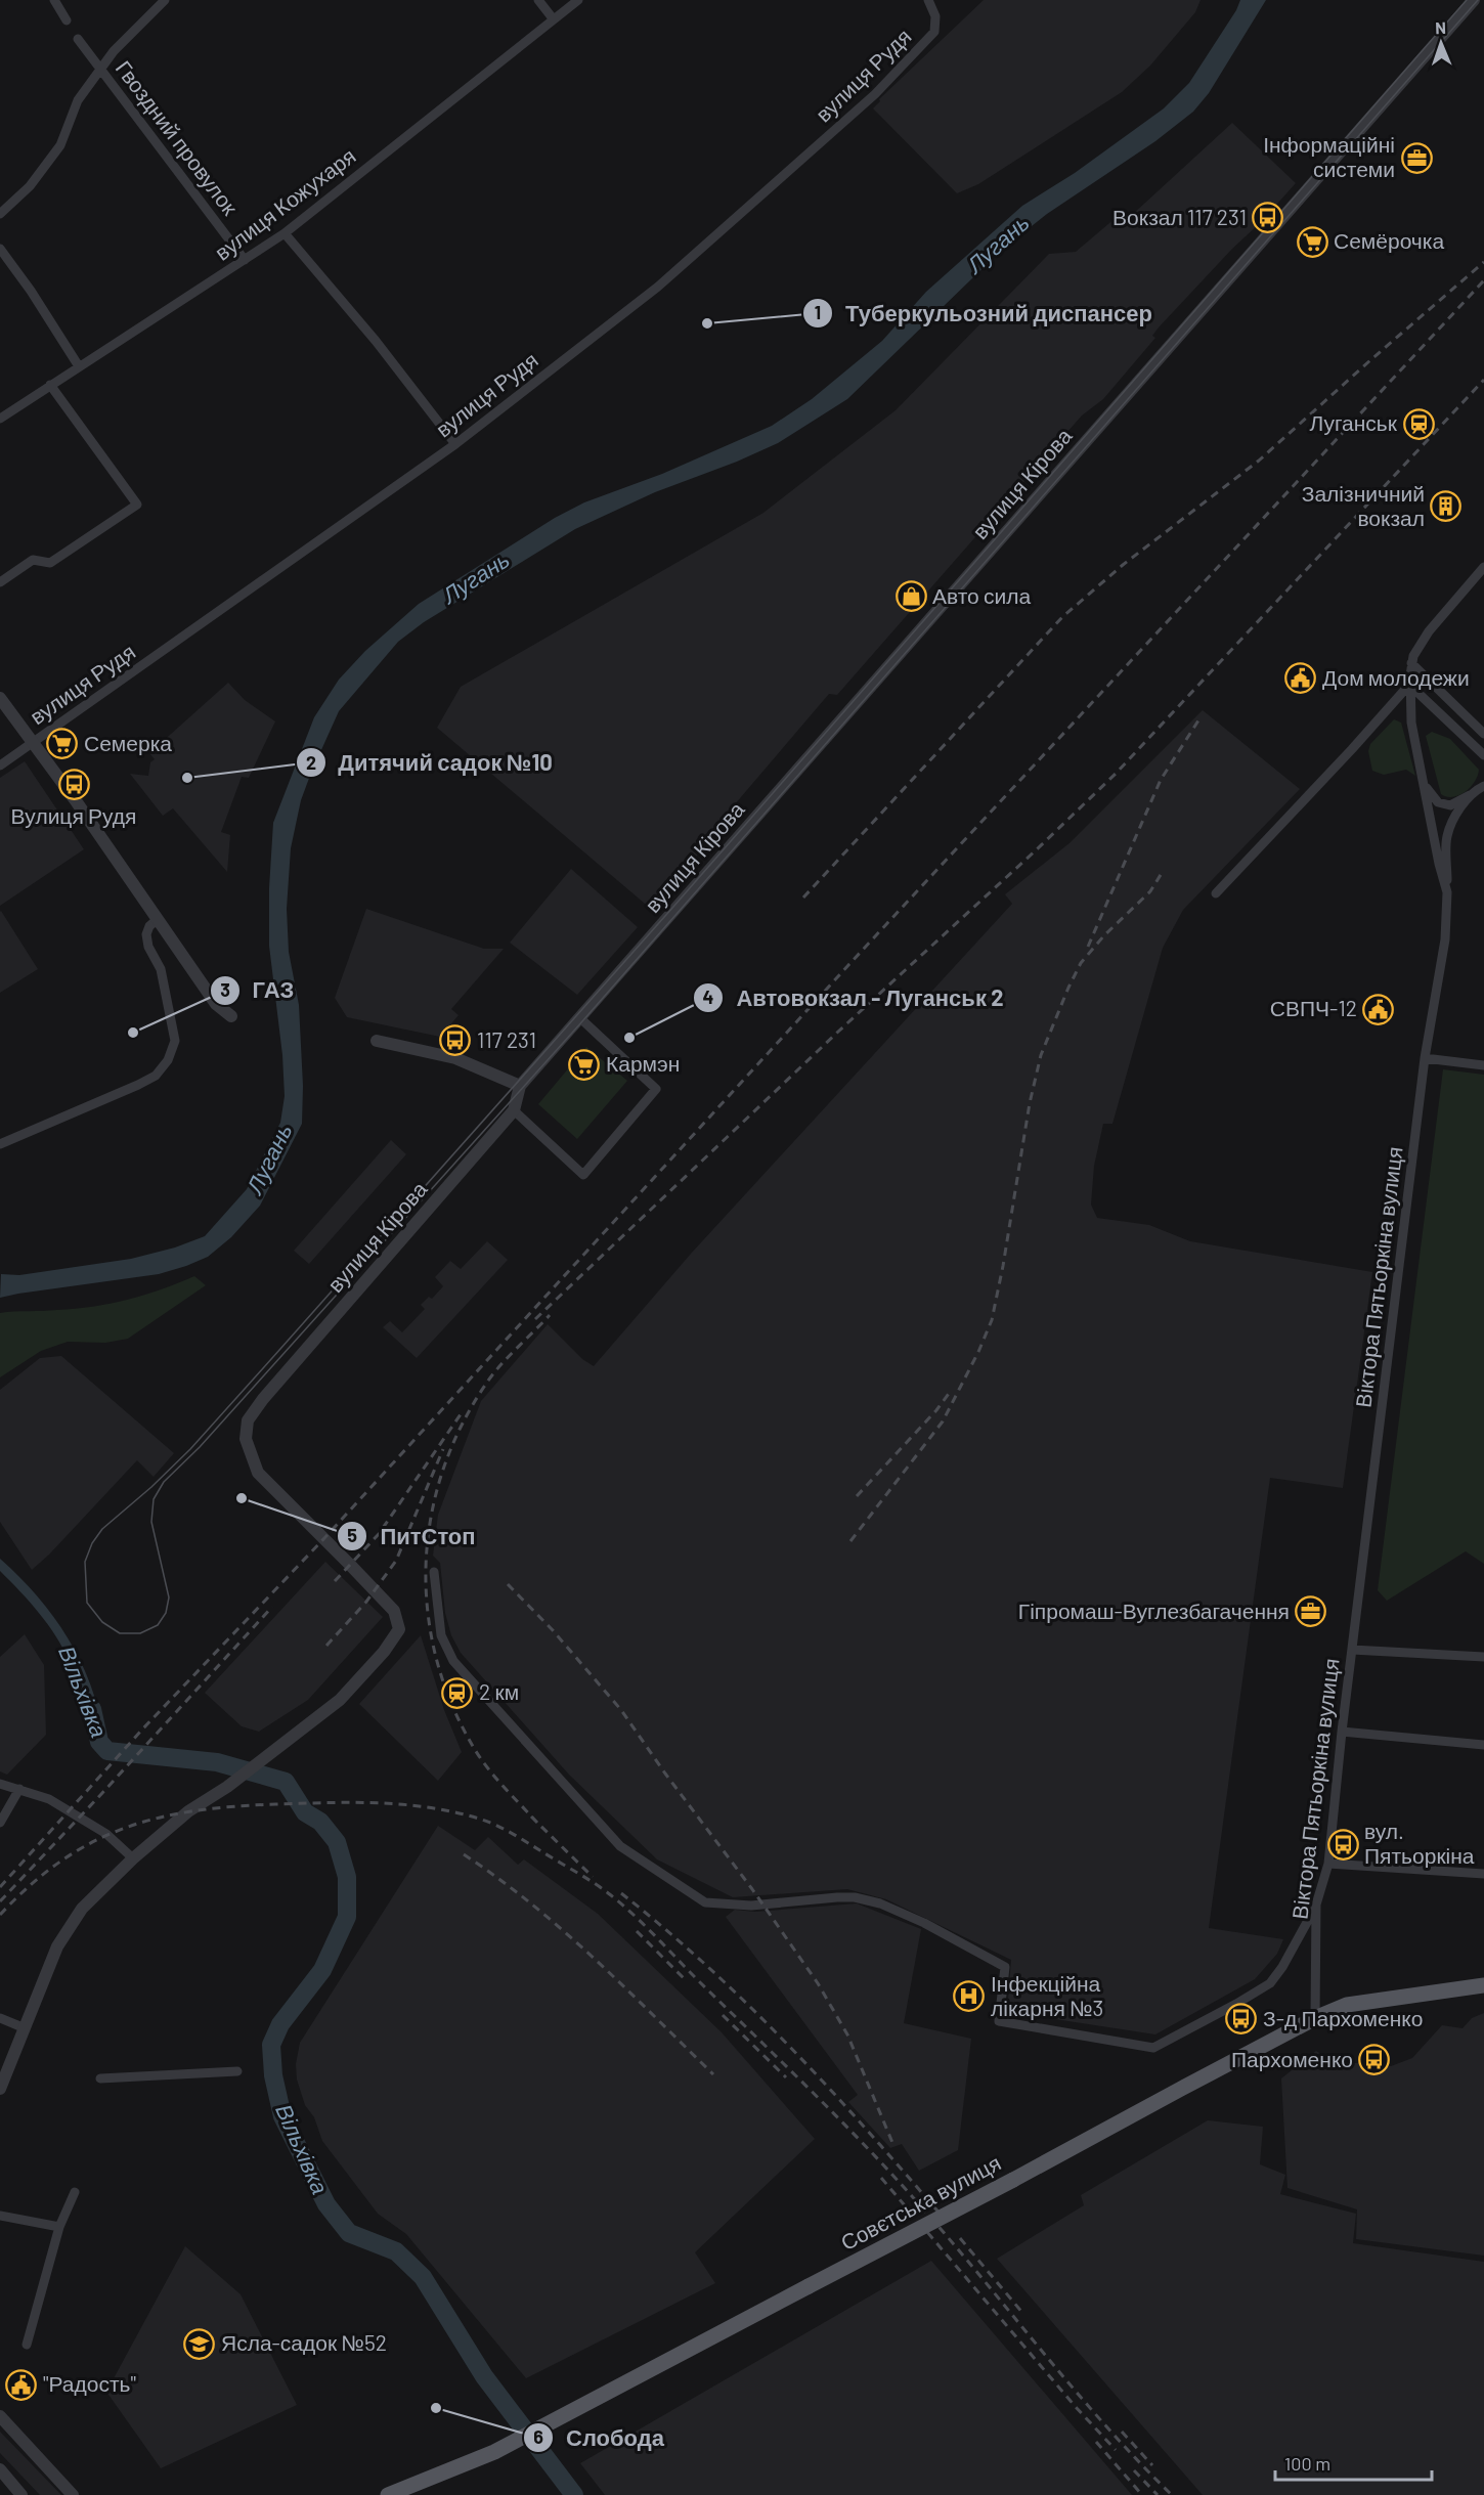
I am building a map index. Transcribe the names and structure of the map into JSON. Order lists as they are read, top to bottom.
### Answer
{
  "streets": {
    "main road": ["Совєтська вулиця"],
    "street": [
      "вулиця Рудя",
      "Гвоздний провулок",
      "вулиця Кожухаря",
      "вулиця Кірова",
      "Віктора Пятьоркіна вулиця"
    ]
  },
  "crossings": [
    ["Гвоздний провулок", "вулиця Кожухаря"],
    ["Віктора Пятьоркіна вулиця", "Совєтська вулиця"]
  ],
  "water": ["Лугань", "Вільхівка"],
  "places": {
    "office": ["Інформаційні системи", "Гіпромаш-Вуглезбагачення"],
    "bus stop": [
      "Вокзал 117 231",
      "Вулиця Рудя",
      "117 231",
      "вул. Пятьоркіна",
      "З-д Пархоменко",
      "Пархоменко"
    ],
    "supermarket": ["Семёрочка", "Семерка", "Кармэн"],
    "other": [
      "Туберкульозний диспансер",
      "Дитячий садок №10",
      "ГАЗ",
      "Автовокзал - Луганськ 2",
      "ПитСтоп",
      "Слобода"
    ],
    "station": ["Луганськ", "2 км"],
    "building": ["Залізничний вокзал"],
    "shop": ["Авто сила"],
    "public building": ["Дом молодежи", "СВПЧ-12", "\"Радость\""],
    "hospital": ["Інфекційна лікарня №3"],
    "school or university": ["Ясла-садок №52"]
  },
  "scale_bar": "100 m",
  "north": "top"
}
